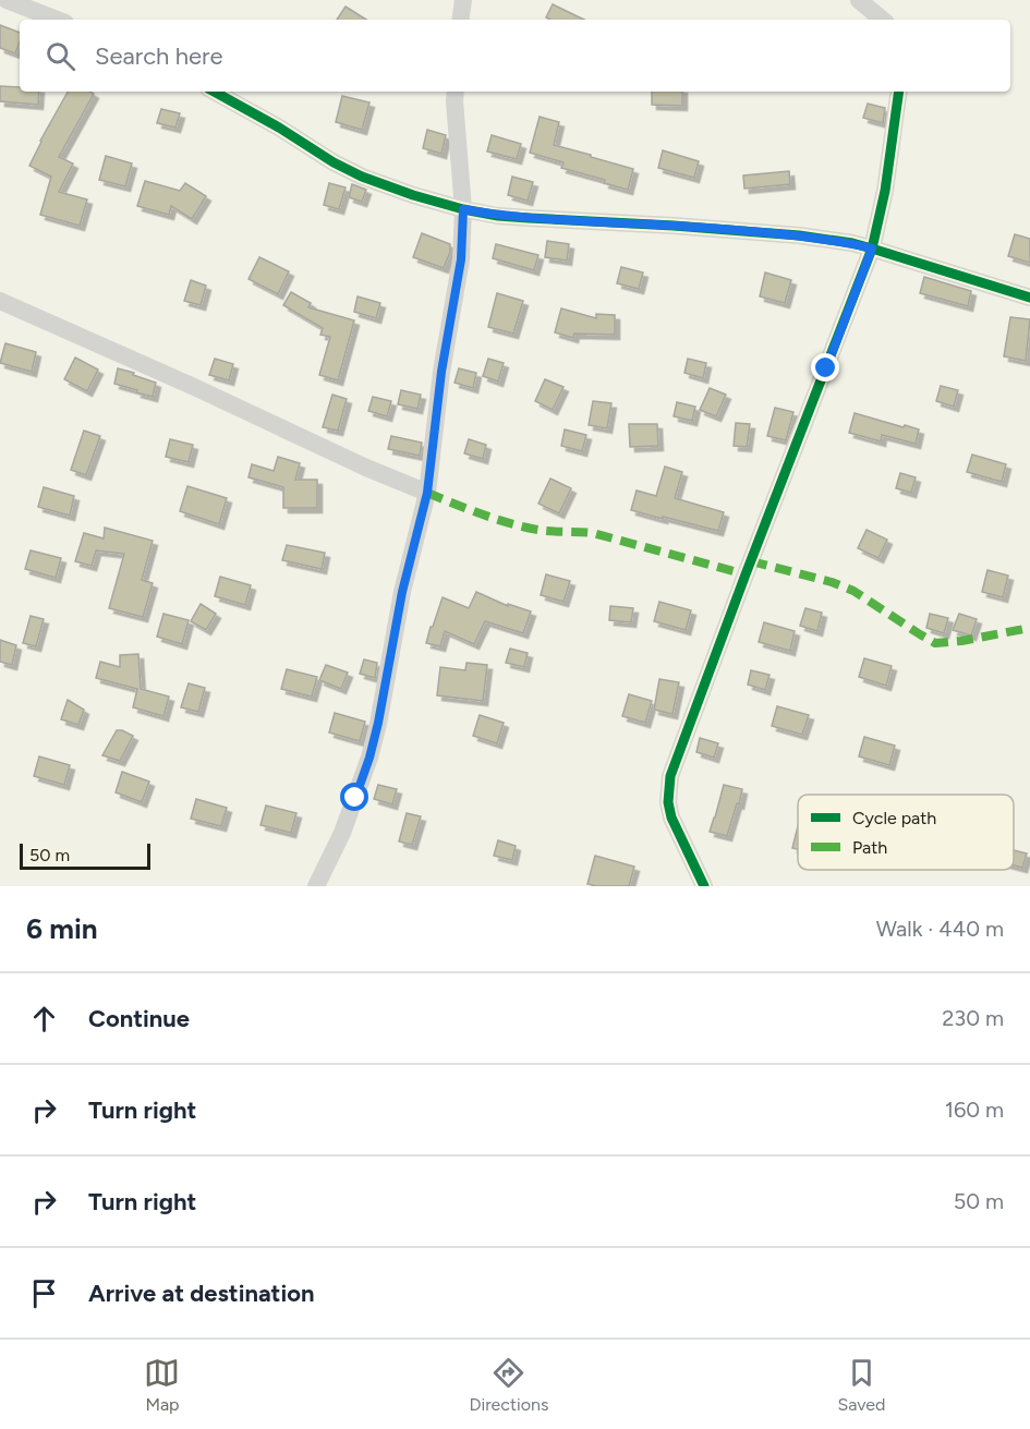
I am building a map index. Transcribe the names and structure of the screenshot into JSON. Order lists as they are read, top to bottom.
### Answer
{
  "legend": ["Cycle path", "Path"],
  "scale_bar": "50 m",
  "page": {
    "search": "Search here",
    "scale": "50 m",
    "heading": ["6 min", "Walk · 440 m"],
    "list": [
      ["Continue", "230 m"],
      ["Turn right", "160 m"],
      ["Turn right", "50 m"],
      "Arrive at destination"
    ],
    "nav": ["Map", "Directions", "Saved"]
  }
}
